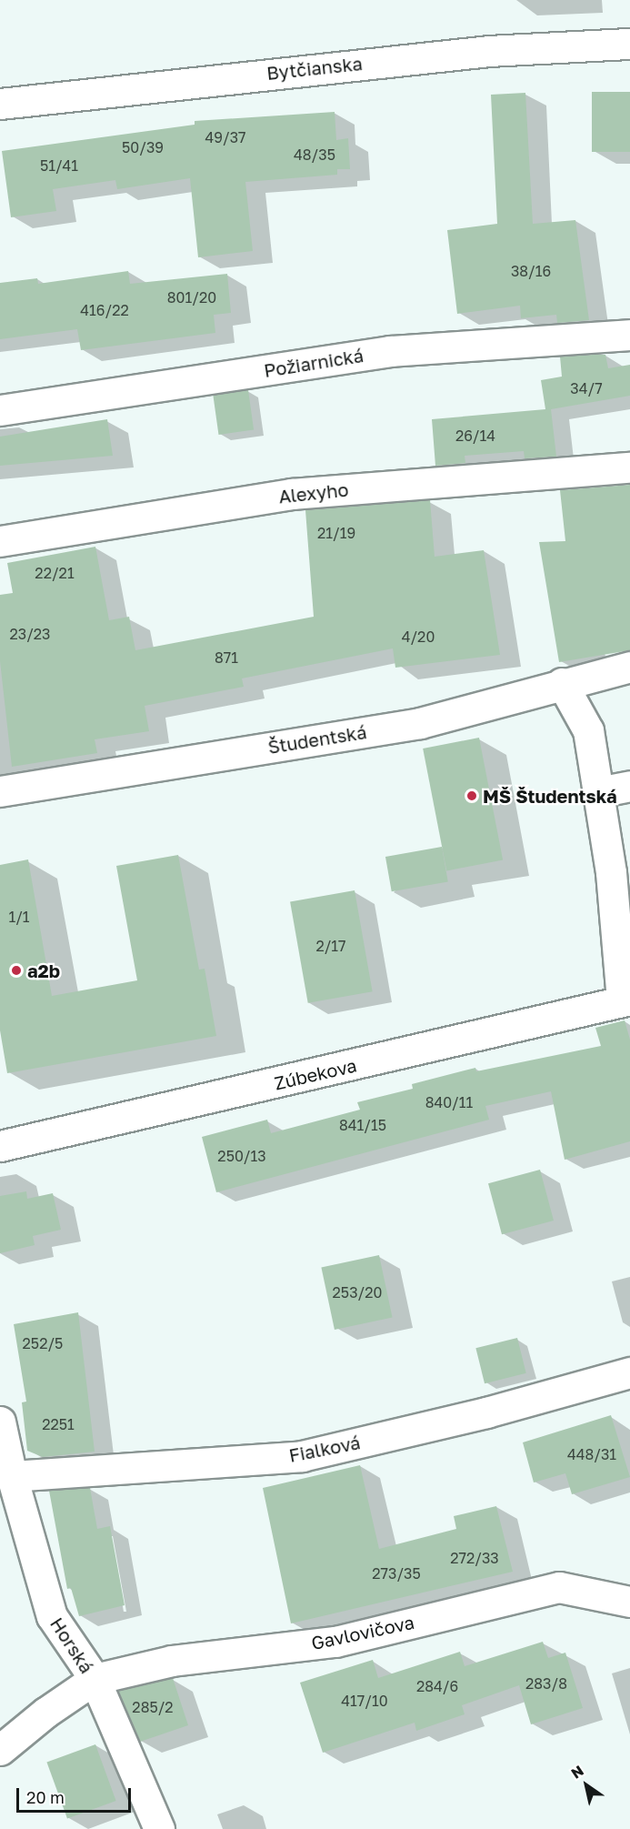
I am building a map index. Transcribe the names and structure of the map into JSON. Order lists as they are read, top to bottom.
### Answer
{
  "streets": {
    "street": [
      "Bytčianska",
      "Požiarnická",
      "Alexyho",
      "Študentská",
      "Zúbekova",
      "Fialková",
      "Gavlovičova",
      "Horská"
    ]
  },
  "crossings": [
    ["Fialková", "Horská"],
    ["Gavlovičova", "Horská"]
  ],
  "places": ["MŠ Študentská", "a2b"],
  "house_numbers": [
    "49/37",
    "50/39",
    "48/35",
    "51/41",
    "38/16",
    "801/20",
    "416/22",
    "34/7",
    "26/14",
    "21/19",
    "22/21",
    "23/23",
    "4/20",
    "871",
    "1/1",
    "2/17",
    "840/11",
    "841/15",
    "250/13",
    "253/20",
    "252/5",
    "2251",
    "448/31",
    "272/33",
    "273/35",
    "283/8",
    "284/6",
    "417/10",
    "285/2"
  ],
  "scale_bar": "20 m",
  "north": "top left"
}
